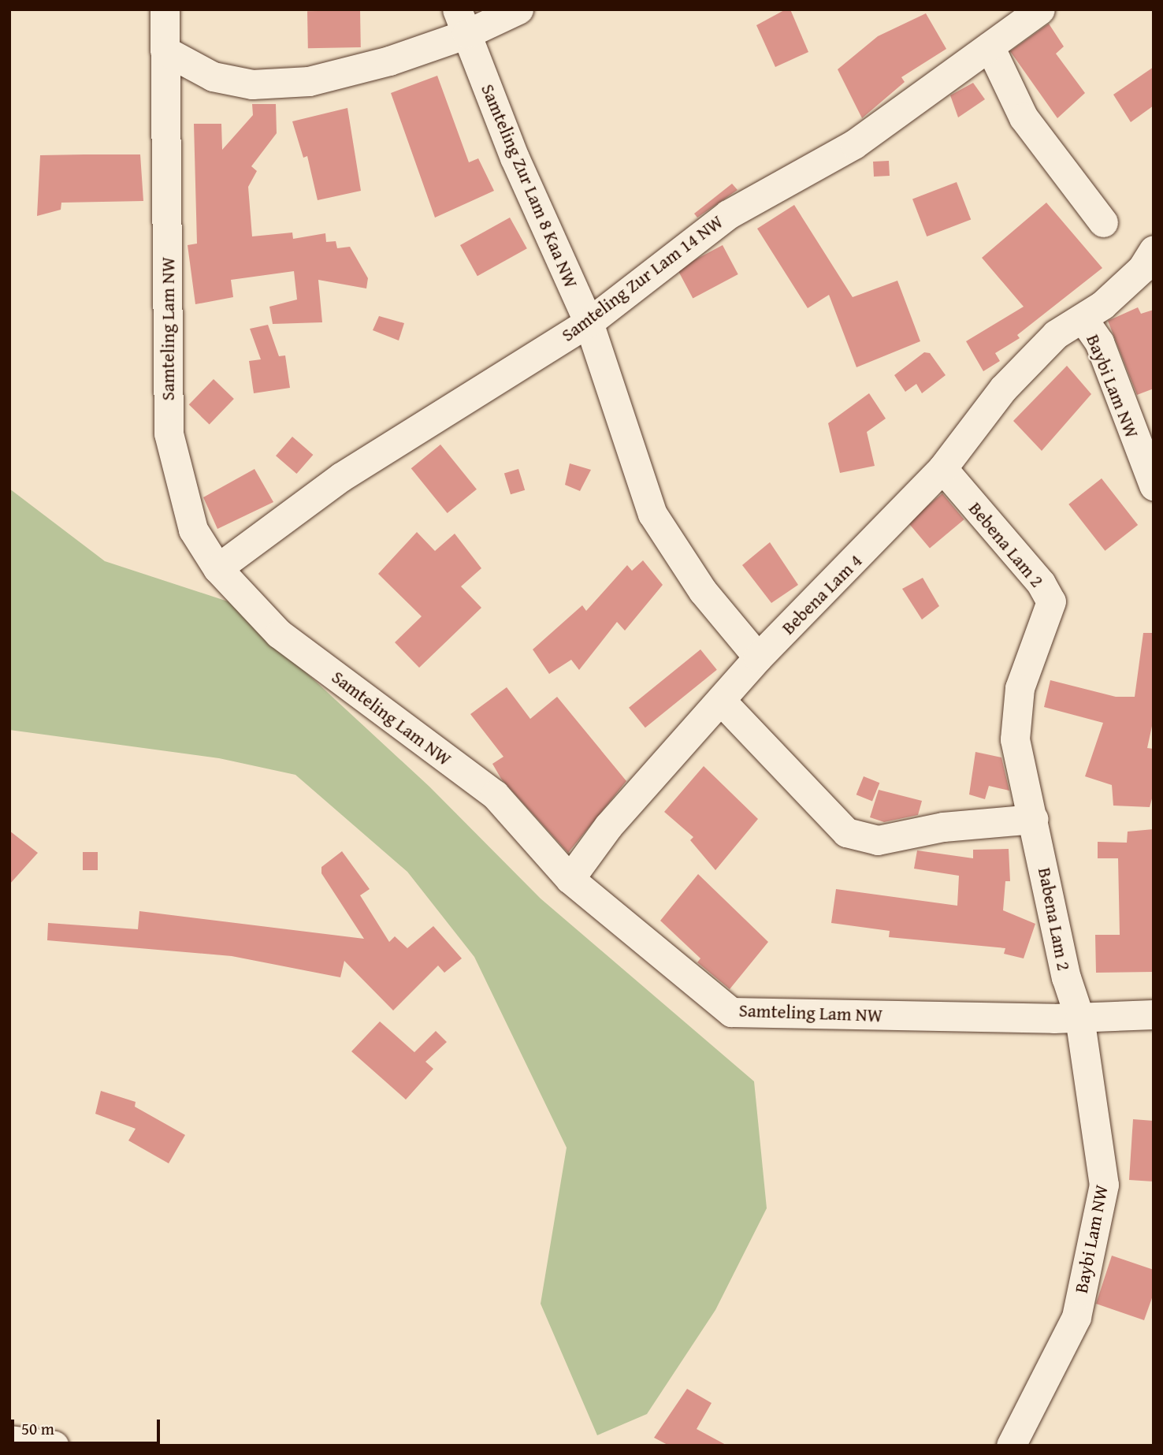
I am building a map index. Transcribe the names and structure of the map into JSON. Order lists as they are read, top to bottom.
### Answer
{
  "streets": {
    "street": [
      "Samteling Zur Lam 8 Kaa NW",
      "Samteling Zur Lam 14 NW",
      "Samteling Lam NW",
      "Baybi Lam NW",
      "Bebena Lam 2",
      "Bebena Lam 4",
      "Babena Lam 2"
    ]
  },
  "crossings": [
    ["Samteling Zur Lam 8 Kaa NW", "Samteling Zur Lam 14 NW"],
    ["Samteling Zur Lam 8 Kaa NW", "Bebena Lam 4"],
    ["Samteling Zur Lam 14 NW", "Samteling Lam NW"],
    ["Samteling Lam NW", "Baybi Lam NW"],
    ["Samteling Lam NW", "Bebena Lam 4"],
    ["Samteling Lam NW", "Babena Lam 2"],
    ["Baybi Lam NW", "Bebena Lam 4"],
    ["Baybi Lam NW", "Babena Lam 2"],
    ["Bebena Lam 2", "Bebena Lam 4"],
    ["Bebena Lam 2", "Babena Lam 2"]
  ],
  "scale_bar": "50 m"
}
